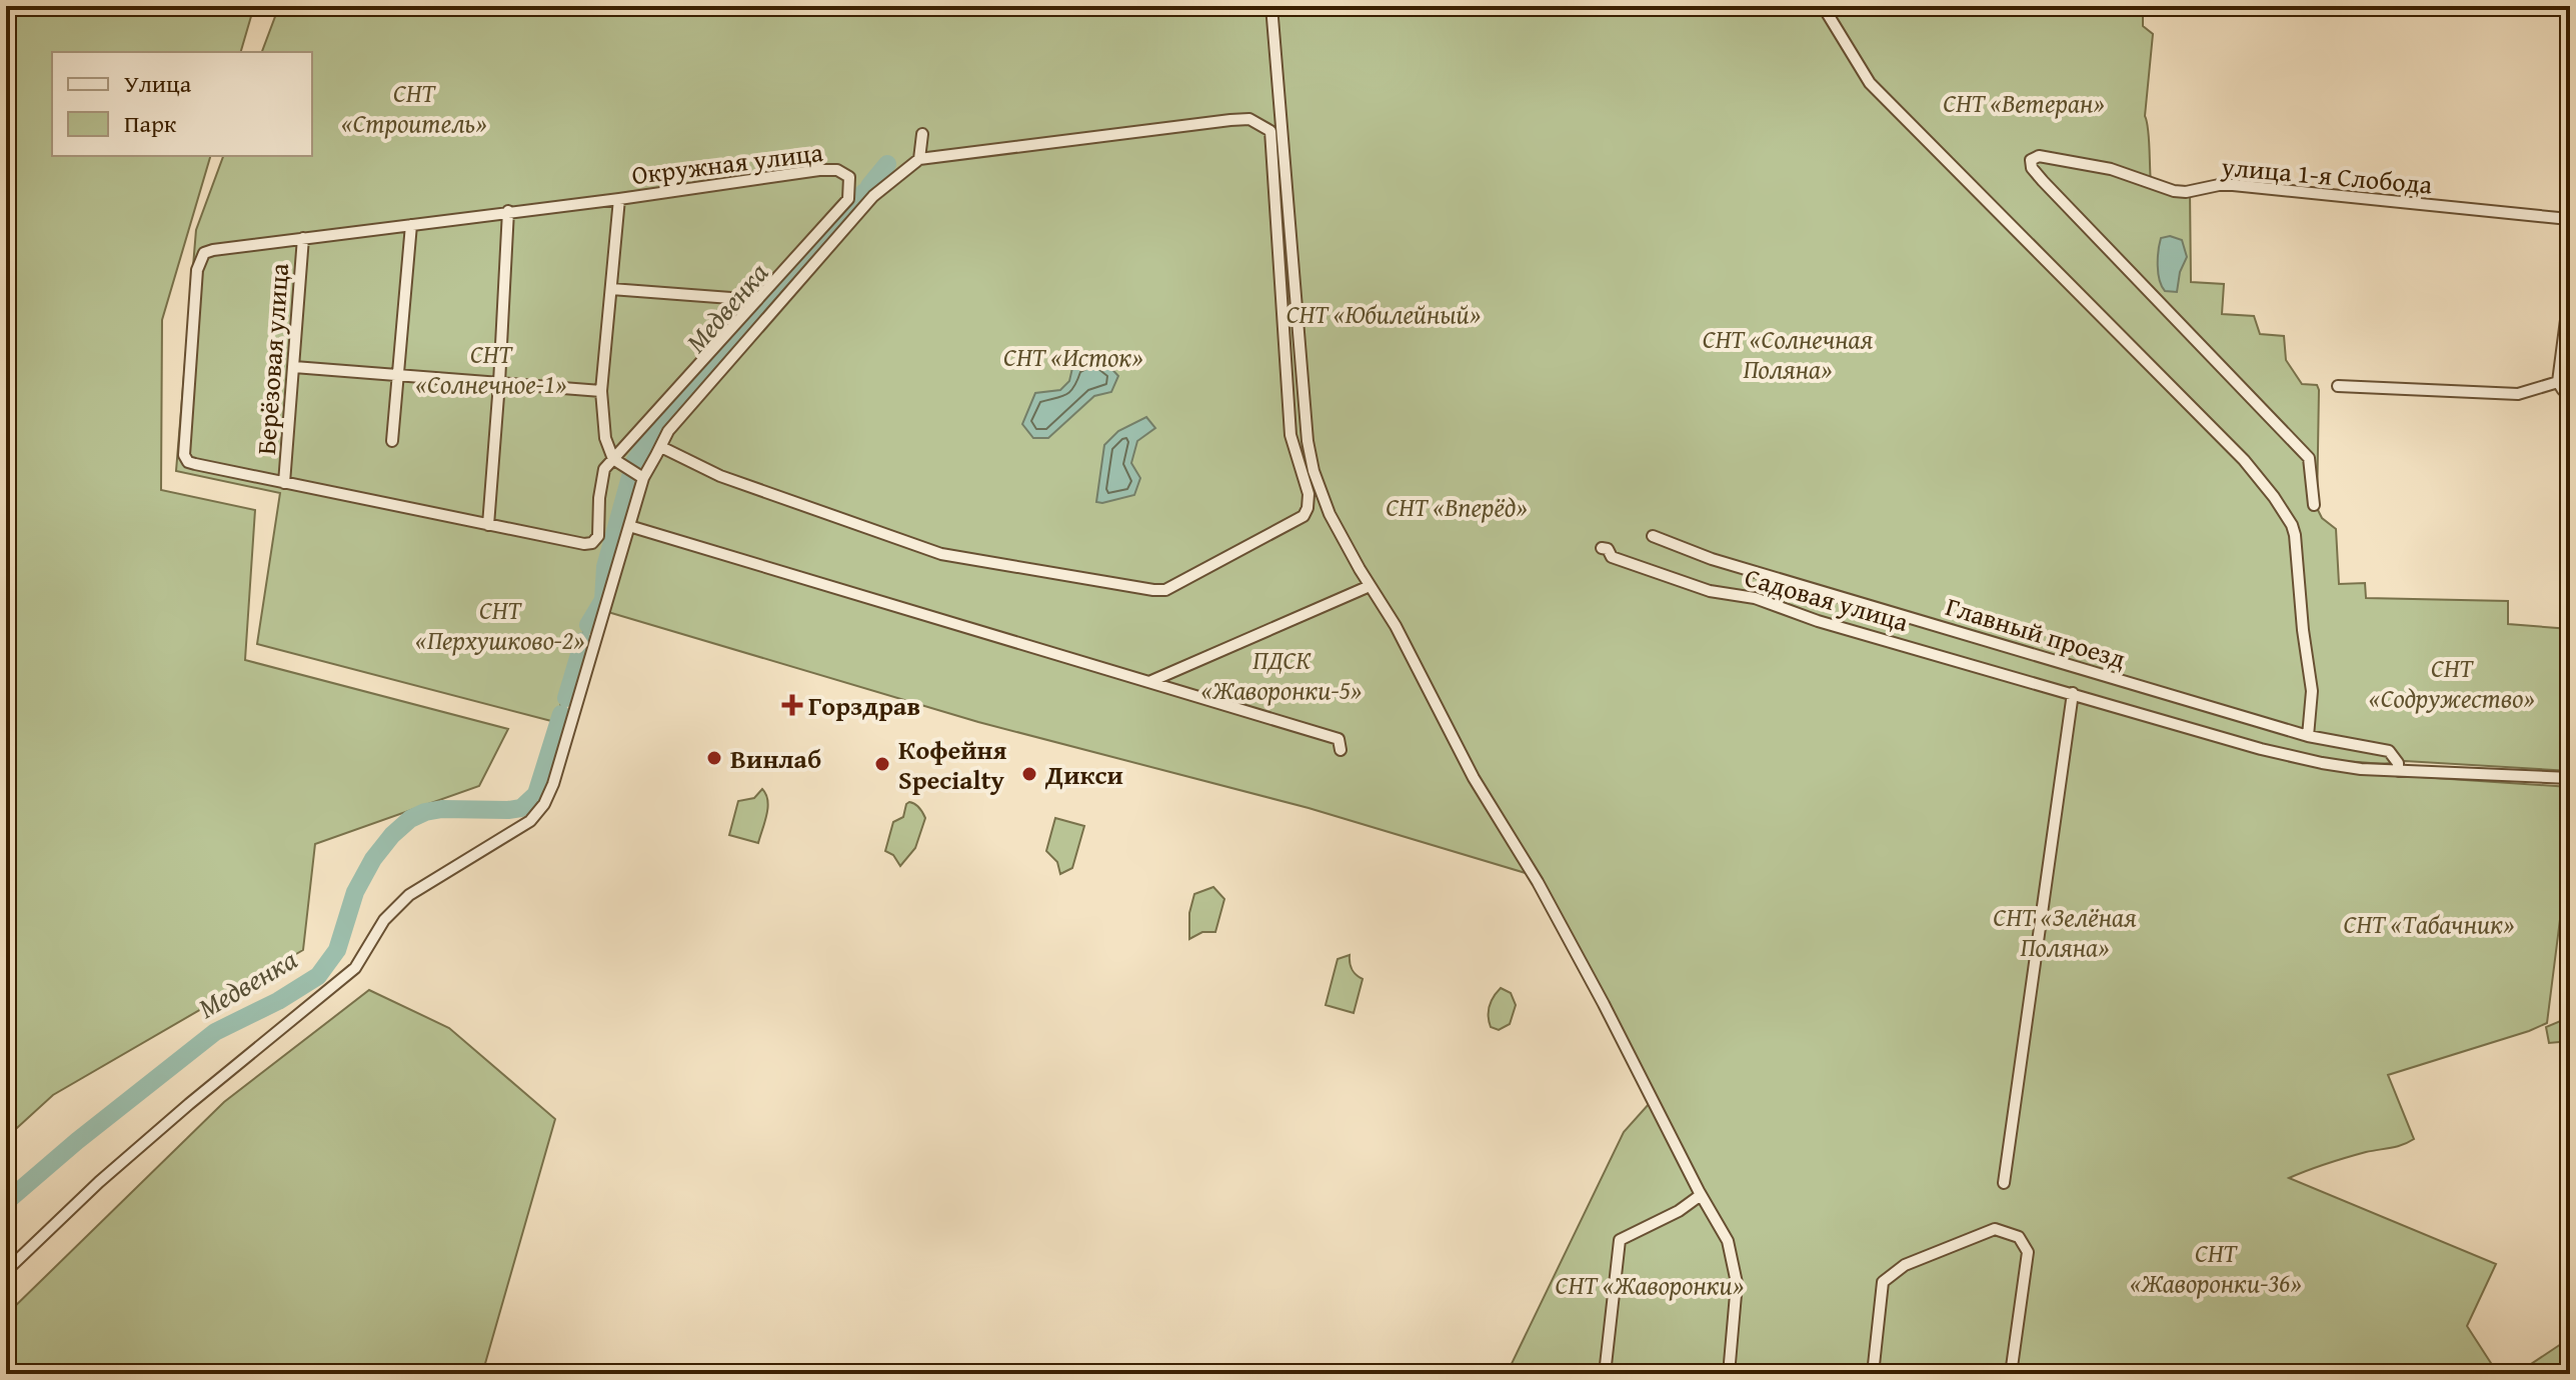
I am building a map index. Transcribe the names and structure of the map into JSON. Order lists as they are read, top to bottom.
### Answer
{
  "streets": {
    "street": [
      "Окружная улица",
      "улица 1-я Слобода",
      "Берёзовая улица",
      "Садовая улица",
      "Главный проезд"
    ]
  },
  "crossings": [
    ["Окружная улица", "Берёзовая улица"],
    ["Садовая улица", "Главный проезд"]
  ],
  "water": ["Медвенка"],
  "parks": [
    "СНТ «Строитель»",
    "СНТ «Ветеран»",
    "СНТ «Юбилейный»",
    "СНТ «Солнечная Поляна»",
    "СНТ «Солнечное-1»",
    "СНТ «Исток»",
    "СНТ «Вперёд»",
    "СНТ «Перхушково-2»",
    "ПДСК «Жаворонки-5»",
    "СНТ «Содружество»",
    "СНТ «Зелёная Поляна»",
    "СНТ «Табачник»",
    "СНТ «Жаворонки-36»",
    "СНТ «Жаворонки»"
  ],
  "places": {
    "health": ["Горздрав"],
    "other": ["Винлаб", "Кофейня Specialty", "Дикси"]
  },
  "legend": ["Улица", "Парк"]
}
